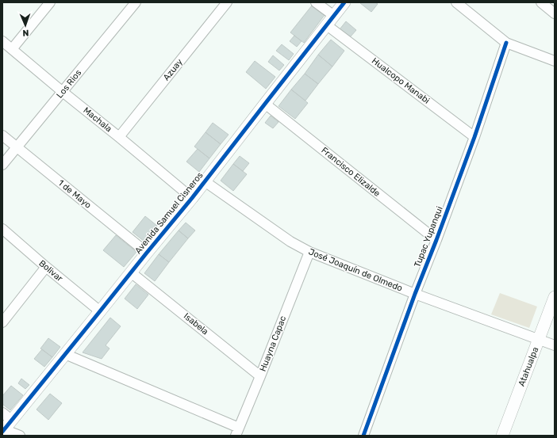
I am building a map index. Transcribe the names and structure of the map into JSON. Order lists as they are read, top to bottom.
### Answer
{
  "streets": {
    "street": [
      "Azuay",
      "Hualcopo Manabi",
      "Los Rios",
      "Machala",
      "Francisco Elizalde",
      "1 de Mayo",
      "Avenida Samuel Cisneros",
      "Tupac Yupanqui",
      "José Joaquín de Olmedo",
      "Bolivar",
      "Isabela",
      "Huayna Capac",
      "Atahualpa"
    ]
  },
  "crossings": [
    ["Azuay", "Machala"],
    ["Hualcopo Manabi", "Avenida Samuel Cisneros"],
    ["Hualcopo Manabi", "Tupac Yupanqui"],
    ["Los Rios", "Machala"],
    ["Los Rios", "1 de Mayo"],
    ["Machala", "Avenida Samuel Cisneros"],
    ["Francisco Elizalde", "Avenida Samuel Cisneros"],
    ["Francisco Elizalde", "Tupac Yupanqui"],
    ["1 de Mayo", "Avenida Samuel Cisneros"],
    ["Avenida Samuel Cisneros", "José Joaquín de Olmedo"],
    ["Avenida Samuel Cisneros", "Bolivar"],
    ["Avenida Samuel Cisneros", "Isabela"],
    ["Tupac Yupanqui", "José Joaquín de Olmedo"],
    ["José Joaquín de Olmedo", "Huayna Capac"],
    ["José Joaquín de Olmedo", "Atahualpa"],
    ["Isabela", "Huayna Capac"]
  ],
  "north": "bottom"
}
